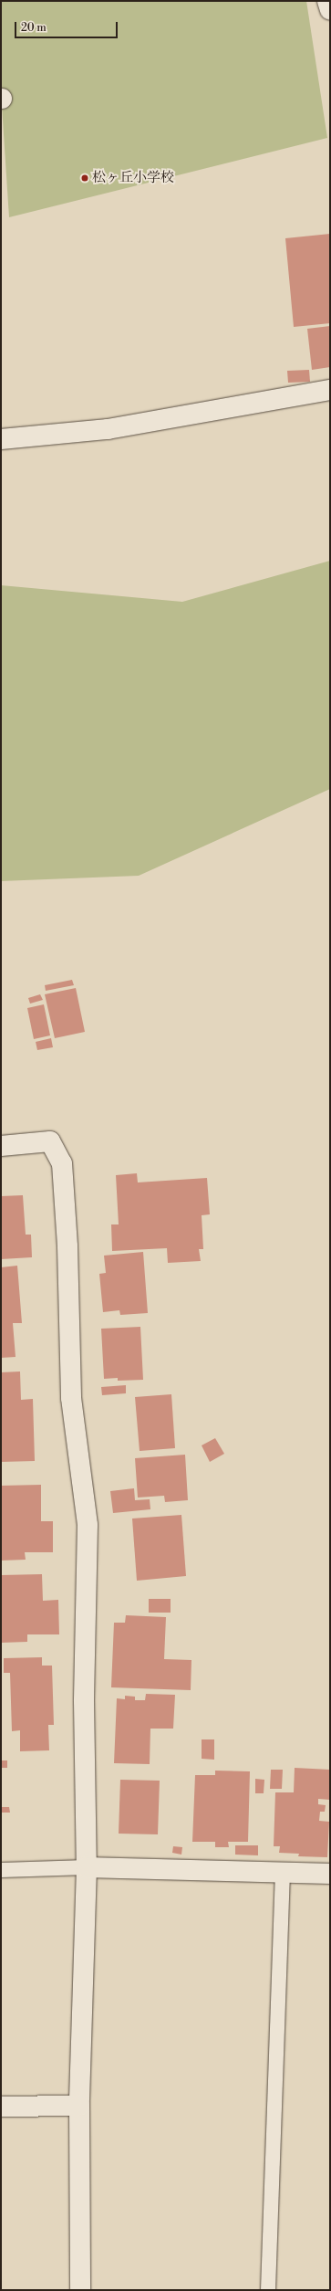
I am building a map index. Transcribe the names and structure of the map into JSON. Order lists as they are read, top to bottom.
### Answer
{
  "places": ["松ヶ丘小学校"],
  "scale_bar": "20 m"
}
